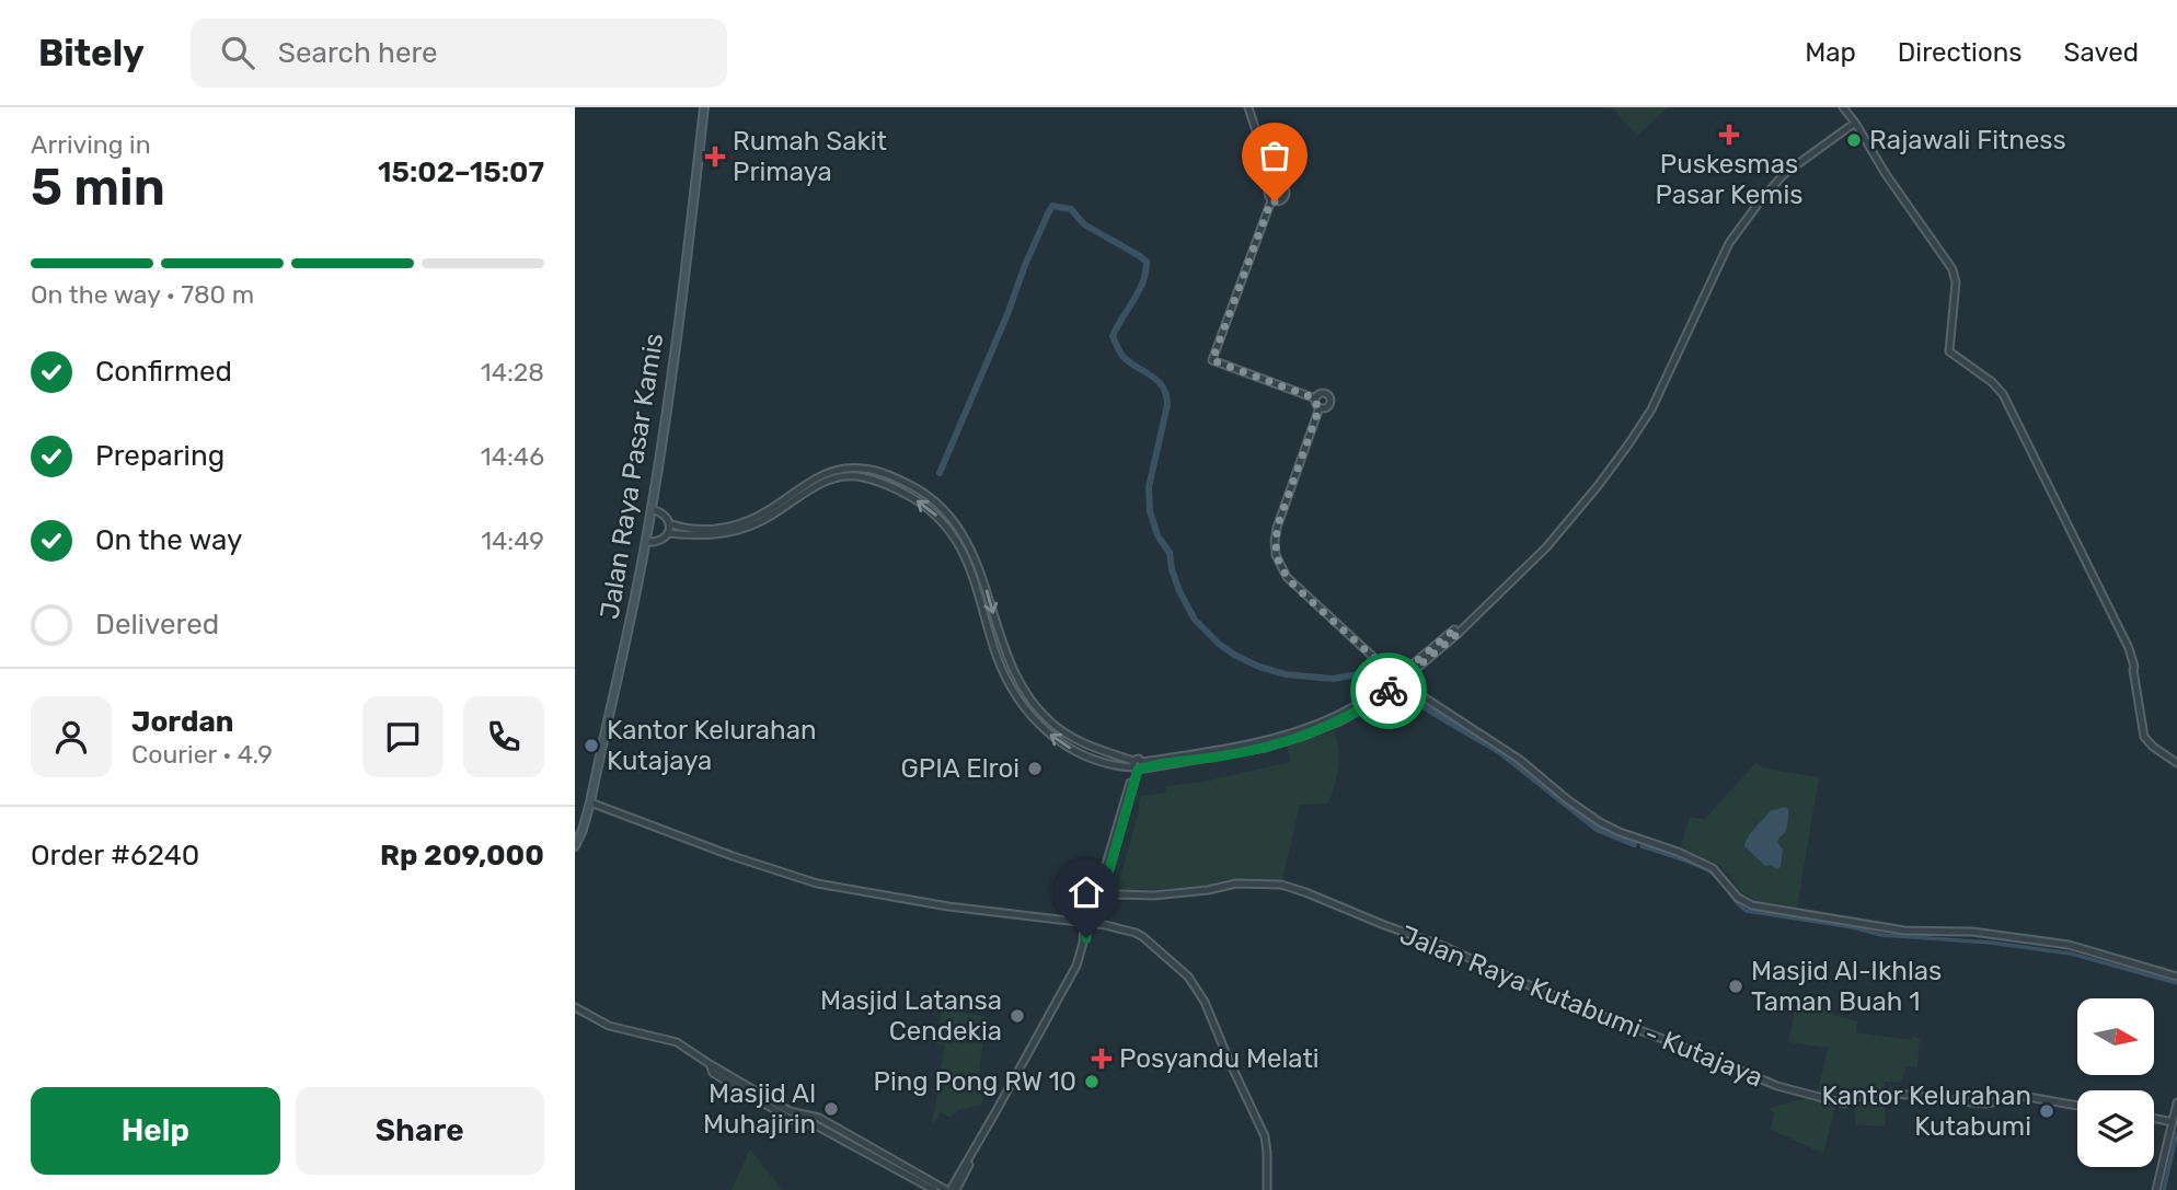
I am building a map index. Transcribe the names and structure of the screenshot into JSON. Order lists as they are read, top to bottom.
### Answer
{
  "streets": {
    "main road": ["Jalan Raya Pasar Kamis"],
    "street": ["Jalan Raya Kutabumi - Kutajaya"]
  },
  "places": {
    "health": ["Puskesmas Pasar Kemis", "Rumah Sakit Primaya", "Posyandu Melati"],
    "other": [
      "Rajawali Fitness",
      "Kantor Kelurahan Kutajaya",
      "GPIA Elroi",
      "Masjid Al-Ikhlas Taman Buah 1",
      "Masjid Latansa Cendekia",
      "Ping Pong RW 10",
      "Masjid Al Muhajirin",
      "Kantor Kelurahan Kutabumi"
    ]
  },
  "north": "right",
  "page": {
    "header": "Bitely",
    "search": "Search here",
    "nav": ["Map", "Directions", "Saved"],
    "heading": ["5 min", "Arriving in", "15:02–15:07"],
    "panel": [
      "Jordan",
      "Courier · 4.9",
      "Order #6240",
      "Rp 209,000"
    ],
    "bar": "On the way · 780 m",
    "list": [
      ["Confirmed", "14:28"],
      ["Preparing", "14:46"],
      ["On the way", "14:49"],
      "Delivered"
    ],
    "buttons": ["Help", "Share"]
  }
}
